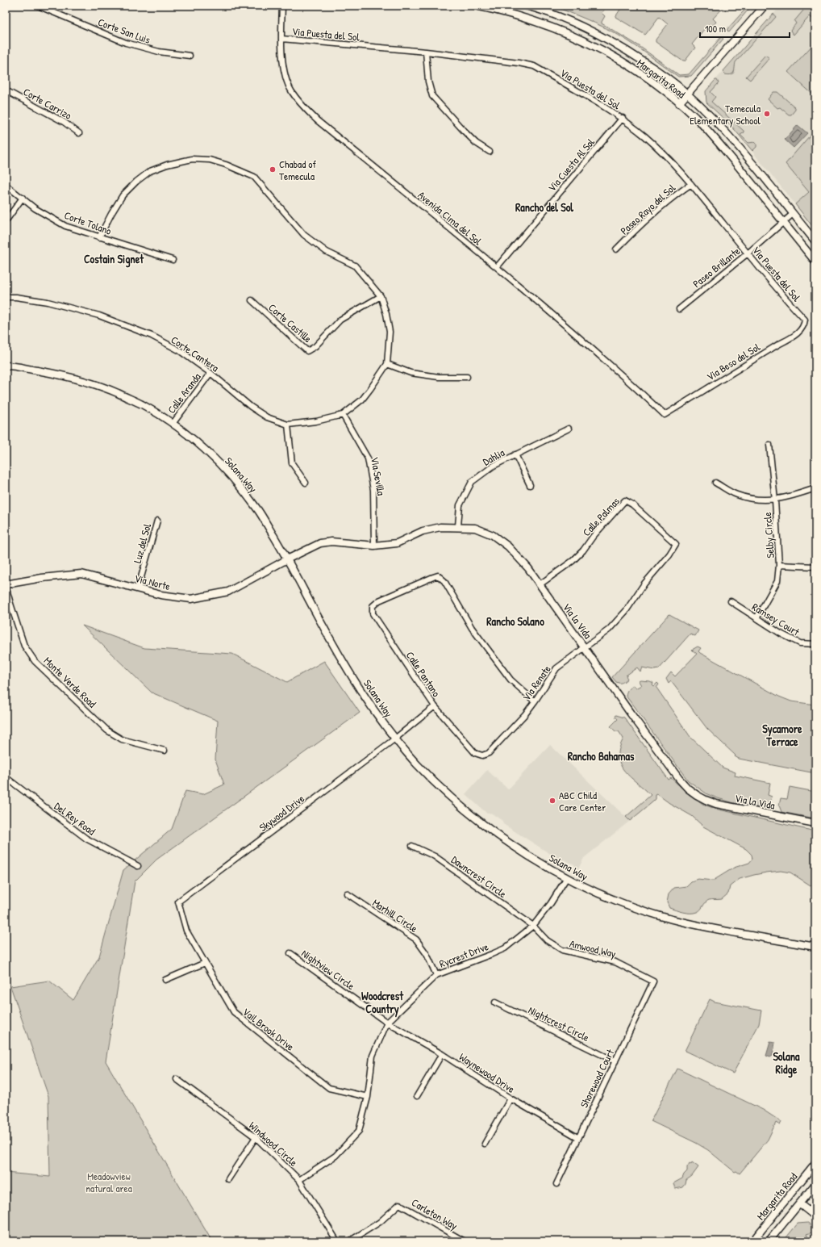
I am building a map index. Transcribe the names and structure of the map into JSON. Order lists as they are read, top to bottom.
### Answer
{
  "streets": {
    "street": [
      "Corte San Luis",
      "Via Puesta del Sol",
      "Margarita Road",
      "Corte Carrizo",
      "Via Cuesta Al Sol",
      "Paseo Rayo del Sol",
      "Avenida Cima del Sol",
      "Corte Tolano",
      "Paseo Brillante",
      "Corte Castille",
      "Corte Cantera",
      "Via Beso del Sol",
      "Calle Aranda",
      "Dahlia",
      "Solana Way",
      "Via Sevilla",
      "Calle Palmas",
      "Selby Circle",
      "Luz del Sol",
      "Via Norte",
      "Ramsey Court",
      "Via la Vida",
      "Calle Pantano",
      "Monte Verde Road",
      "Via Renate",
      "Skywood Drive",
      "Del Rey Road",
      "Dawncrest Circle",
      "Marhill Circle",
      "Amwood Way",
      "Rycrest Drive",
      "Nightview Circle",
      "Nightcrest Circle",
      "Vail Brook Drive",
      "Waynewood Drive",
      "Shorewood Court",
      "Windwood Circle",
      "Carleton Way"
    ]
  },
  "crossings": [
    ["Via Puesta del Sol", "Via Cuesta Al Sol"],
    ["Via Puesta del Sol", "Paseo Rayo del Sol"],
    ["Via Puesta del Sol", "Avenida Cima del Sol"],
    ["Via Puesta del Sol", "Paseo Brillante"],
    ["Via Puesta del Sol", "Via Beso del Sol"],
    ["Margarita Road", "Paseo Brillante"],
    ["Via Cuesta Al Sol", "Avenida Cima del Sol"],
    ["Avenida Cima del Sol", "Via Beso del Sol"],
    ["Corte Cantera", "Calle Aranda"],
    ["Corte Cantera", "Via Sevilla"],
    ["Calle Aranda", "Solana Way"],
    ["Dahlia", "Via la Vida"],
    ["Solana Way", "Via Norte"],
    ["Solana Way", "Via la Vida"],
    ["Solana Way", "Skywood Drive"],
    ["Solana Way", "Rycrest Drive"],
    ["Via Sevilla", "Via la Vida"],
    ["Calle Palmas", "Via la Vida"],
    ["Calle Palmas", "Via Renate"],
    ["Selby Circle", "Ramsey Court"],
    ["Luz del Sol", "Via Norte"],
    ["Via Norte", "Via la Vida"],
    ["Via Norte", "Monte Verde Road"],
    ["Via la Vida", "Via Renate"],
    ["Calle Pantano", "Via Renate"],
    ["Calle Pantano", "Skywood Drive"],
    ["Skywood Drive", "Vail Brook Drive"],
    ["Dawncrest Circle", "Amwood Way"],
    ["Dawncrest Circle", "Rycrest Drive"],
    ["Marhill Circle", "Rycrest Drive"],
    ["Amwood Way", "Rycrest Drive"],
    ["Amwood Way", "Shorewood Court"],
    ["Rycrest Drive", "Nightview Circle"],
    ["Rycrest Drive", "Vail Brook Drive"],
    ["Rycrest Drive", "Waynewood Drive"],
    ["Rycrest Drive", "Windwood Circle"],
    ["Nightview Circle", "Waynewood Drive"],
    ["Nightcrest Circle", "Shorewood Court"],
    ["Waynewood Drive", "Shorewood Court"]
  ],
  "districts": [
    "Rancho del Sol",
    "Costain Signet",
    "Rancho Solano",
    "Sycamore Terrace",
    "Rancho Bahamas",
    "Woodcrest Country",
    "Solana Ridge"
  ],
  "parks": ["Meadowview natural area"],
  "places": ["Temecula Elementary School", "Chabad of Temecula", "ABC Child Care Center"],
  "scale_bar": "100 m"
}
